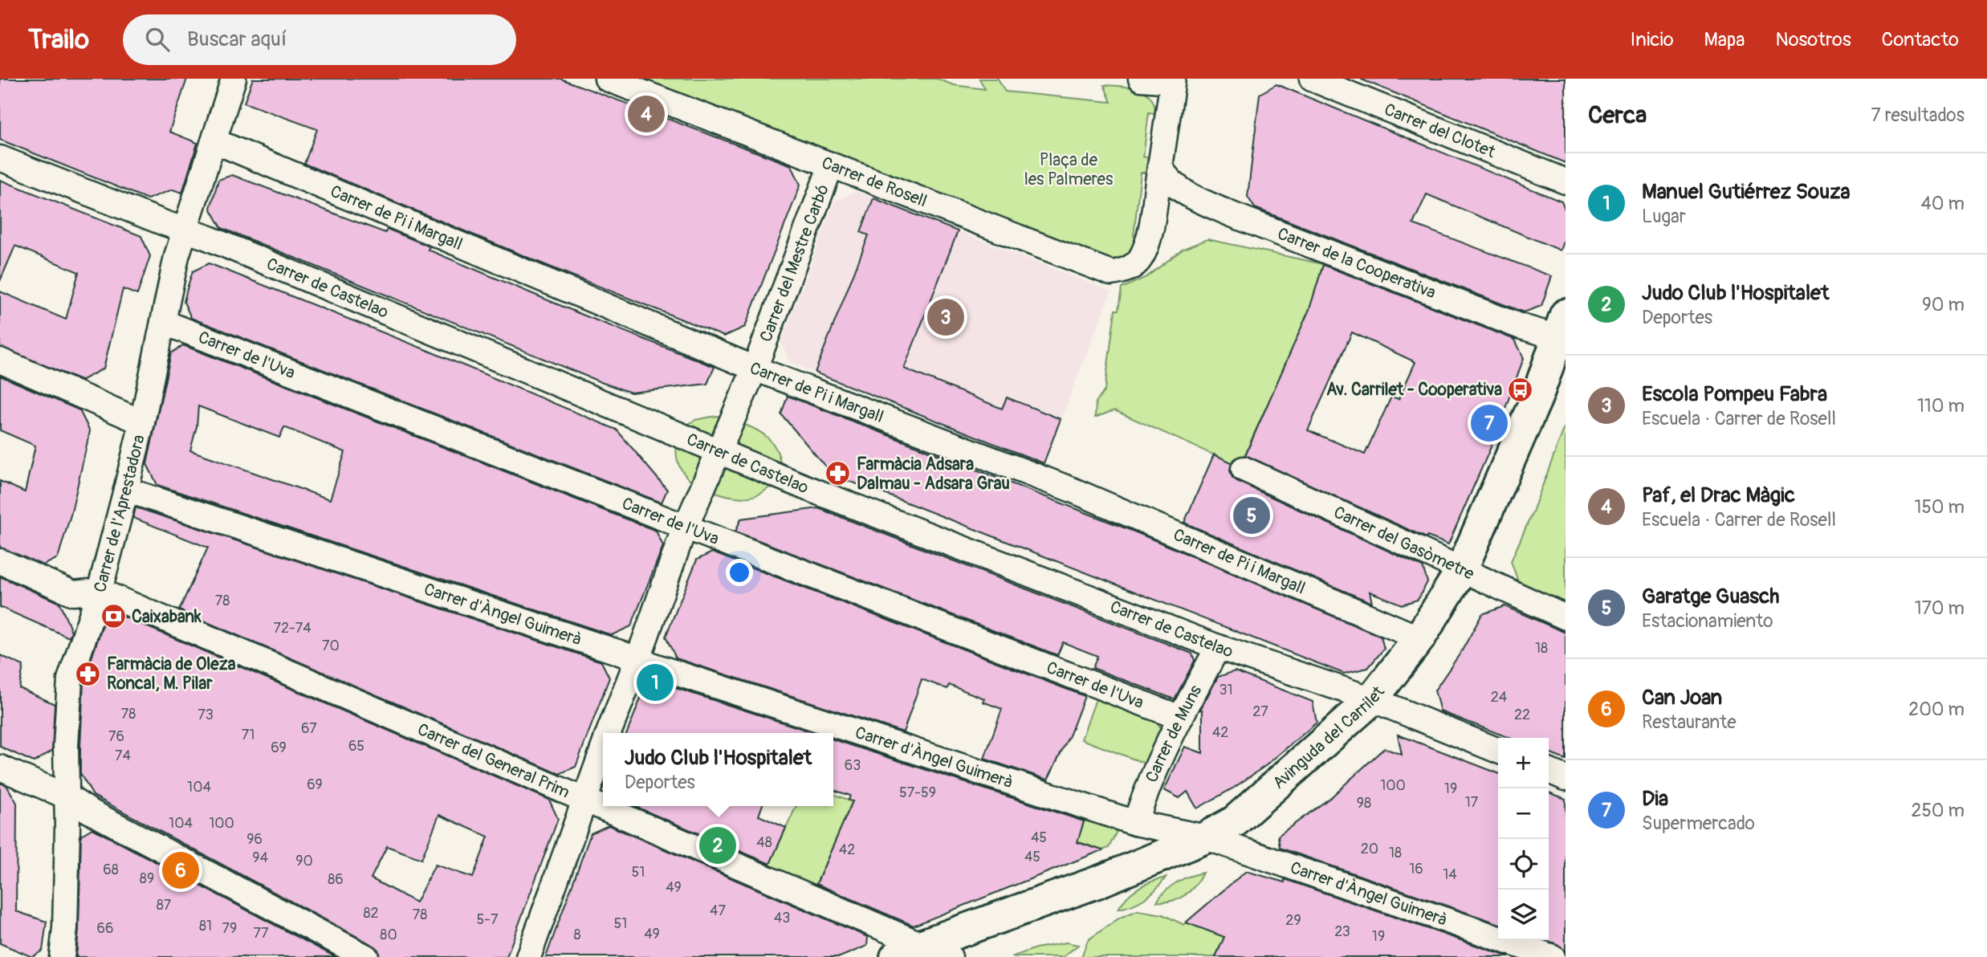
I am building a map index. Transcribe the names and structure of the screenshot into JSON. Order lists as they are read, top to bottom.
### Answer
{
  "streets": {
    "street": [
      "Carrer del Clotet",
      "Carrer de Rosell",
      "Carrer de Pi i Margall",
      "Carrer del Mestre Carbó",
      "Carrer de la Cooperativa",
      "Carrer de Castelao",
      "Carrer de l'Uva",
      "Carrer de l'Aprestadora",
      "Carrer del Gasòmetre",
      "Carrer d'Àngel Guimerà",
      "Carrer de Muns",
      "Avinguda del Carrilet",
      "Carrer del General Prim"
    ]
  },
  "crossings": [
    ["Carrer de Rosell", "Carrer del Mestre Carbó"],
    ["Carrer de Rosell", "Carrer de la Cooperativa"],
    ["Carrer de Pi i Margall", "Carrer del Mestre Carbó"],
    ["Carrer de Pi i Margall", "Carrer de l'Aprestadora"],
    ["Carrer de Pi i Margall", "Avinguda del Carrilet"],
    ["Carrer del Mestre Carbó", "Carrer de Castelao"],
    ["Carrer del Mestre Carbó", "Carrer de l'Uva"],
    ["Carrer del Mestre Carbó", "Carrer d'Àngel Guimerà"],
    ["Carrer del Mestre Carbó", "Carrer del General Prim"],
    ["Carrer de la Cooperativa", "Avinguda del Carrilet"],
    ["Carrer de Castelao", "Carrer de l'Aprestadora"],
    ["Carrer de Castelao", "Carrer de Muns"],
    ["Carrer de Castelao", "Avinguda del Carrilet"],
    ["Carrer de l'Uva", "Carrer de l'Aprestadora"],
    ["Carrer de l'Uva", "Carrer de Muns"],
    ["Carrer de l'Aprestadora", "Carrer d'Àngel Guimerà"],
    ["Carrer de l'Aprestadora", "Carrer del General Prim"],
    ["Carrer del Gasòmetre", "Avinguda del Carrilet"],
    ["Carrer d'Àngel Guimerà", "Carrer de Muns"],
    ["Carrer d'Àngel Guimerà", "Avinguda del Carrilet"],
    ["Avinguda del Carrilet", "Carrer del General Prim"]
  ],
  "parks": ["Plaça de les Palmeres"],
  "places": {
    "bus stop": ["Av. Carrilet - Cooperativa"],
    "pharmacy": ["Farmàcia Adsara Dalmau - Adsara Grau", "Farmàcia de Oleza Roncal, M. Pilar"],
    "bank": ["Caixabank"]
  },
  "house_numbers": [
    "78",
    "72-74",
    "70",
    "18",
    "31",
    "24",
    "27",
    "78",
    "73",
    "22",
    "67",
    "42",
    "71",
    "76",
    "65",
    "69",
    "74",
    "63",
    "69",
    "100",
    "104",
    "19",
    "57-59",
    "17",
    "98",
    "104",
    "100",
    "45",
    "96",
    "48",
    "20",
    "42",
    "18",
    "45",
    "94",
    "90",
    "16",
    "68",
    "51",
    "14",
    "89",
    "86",
    "49",
    "87",
    "47",
    "82",
    "78",
    "43",
    "5-7",
    "29",
    "51",
    "81",
    "66",
    "79",
    "23",
    "77",
    "49",
    "80",
    "8",
    "19"
  ],
  "page": {
    "header": "Trailo",
    "search": "Buscar aquí",
    "nav": [
      "Inicio",
      "Mapa",
      "Nosotros",
      "Contacto"
    ],
    "heading": ["Cerca", "7 resultados"],
    "pins": [
      "4",
      "3",
      "7",
      "5",
      "1",
      "2",
      "6"
    ],
    "list": [
      {
        "mark": "1",
        "name": "Manuel Gutiérrez Souza",
        "note": "Lugar",
        "value": "40 m"
      },
      {
        "mark": "2",
        "name": "Judo Club l'Hospitalet",
        "note": "Deportes",
        "value": "90 m"
      },
      {
        "mark": "3",
        "name": "Escola Pompeu Fabra",
        "note": "Escuela · Carrer de Rosell",
        "value": "110 m"
      },
      {
        "mark": "4",
        "name": "Paf, el Drac Màgic",
        "note": "Escuela · Carrer de Rosell",
        "value": "150 m"
      },
      {
        "mark": "5",
        "name": "Garatge Guasch",
        "note": "Estacionamiento",
        "value": "170 m"
      },
      {
        "mark": "6",
        "name": "Can Joan",
        "note": "Restaurante",
        "value": "200 m"
      },
      {
        "mark": "7",
        "name": "Dia",
        "note": "Supermercado",
        "value": "250 m"
      }
    ],
    "popup": ["Judo Club l'Hospitalet", "Deportes"],
    "map_buttons": ["+", "−"]
  }
}
